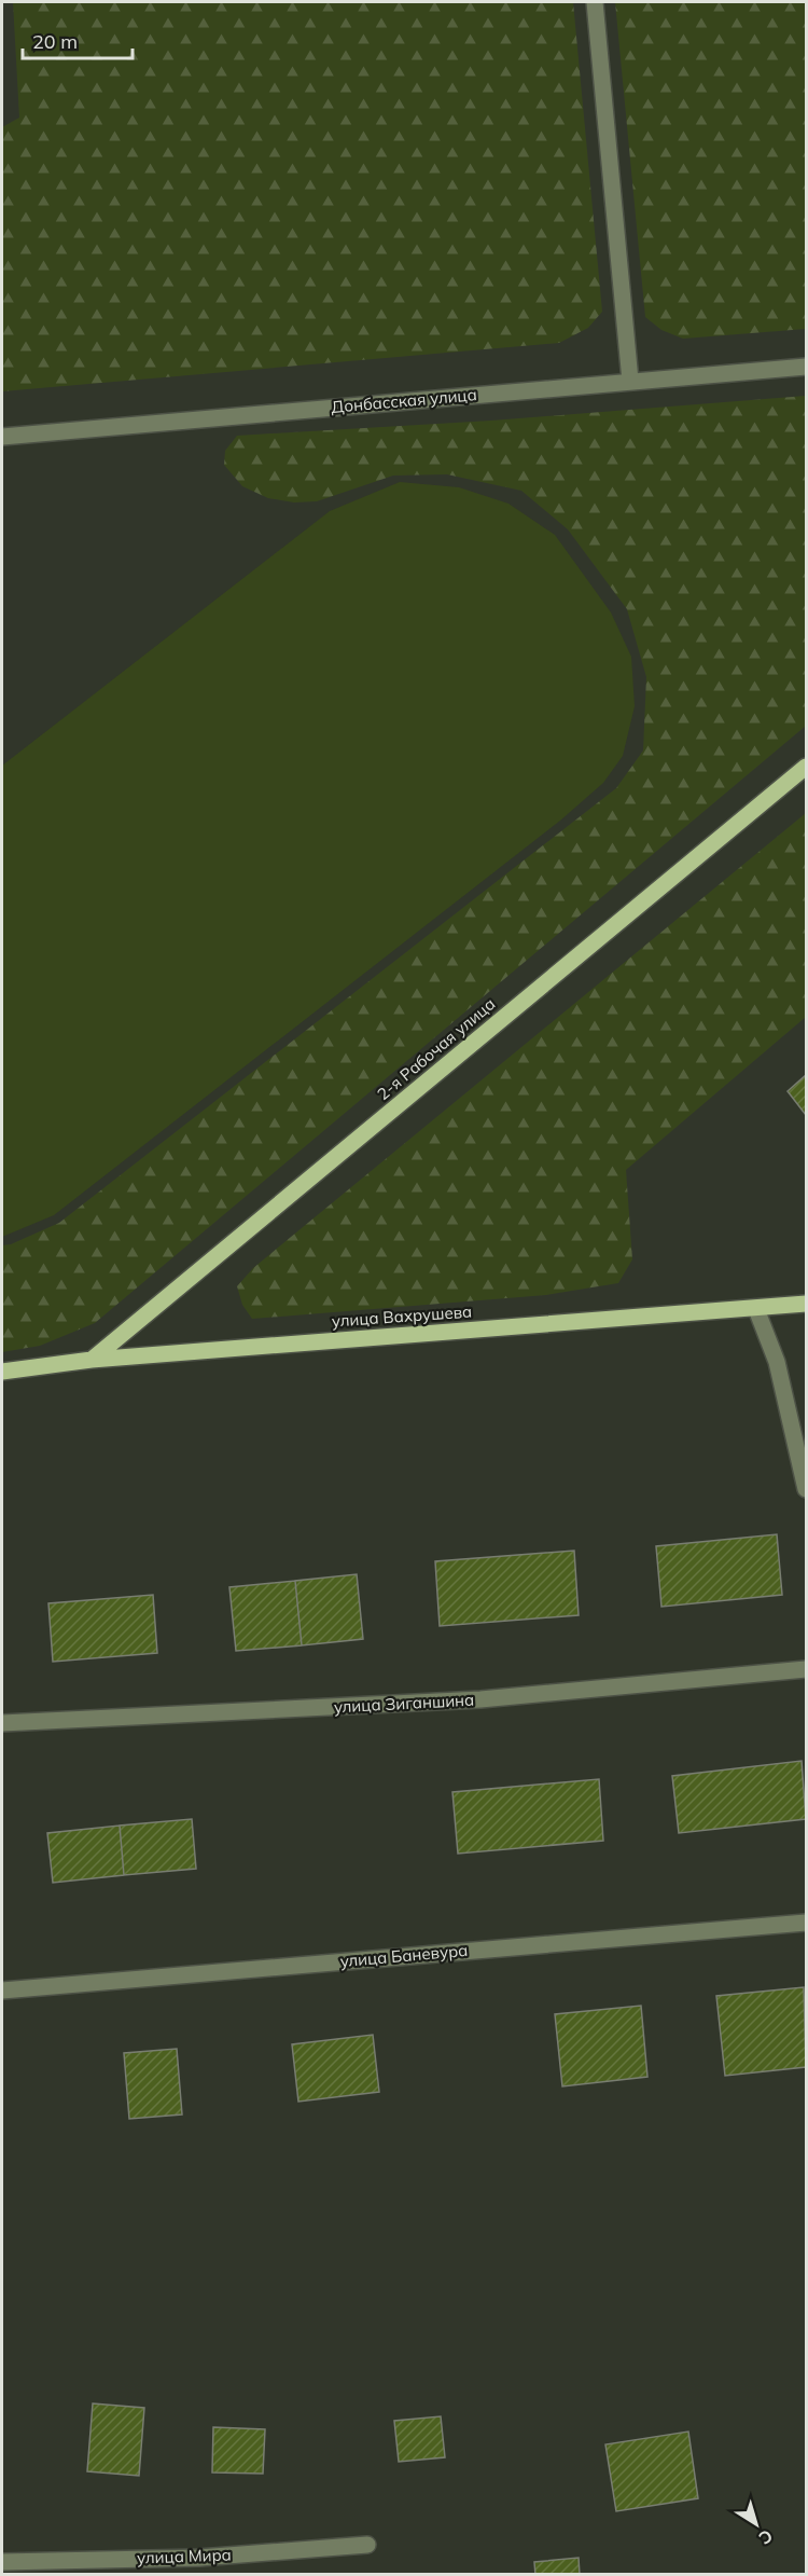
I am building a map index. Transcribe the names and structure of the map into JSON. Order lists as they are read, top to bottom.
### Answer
{
  "streets": {
    "main road": ["2-я Рабочая улица", "улица Вахрушева"],
    "street": [
      "Донбасская улица",
      "улица Зиганшина",
      "улица Баневура",
      "улица Мира"
    ]
  },
  "crossings": [
    ["2-я Рабочая улица", "улица Вахрушева"]
  ],
  "scale_bar": "20 m",
  "north": "bottom right"
}
